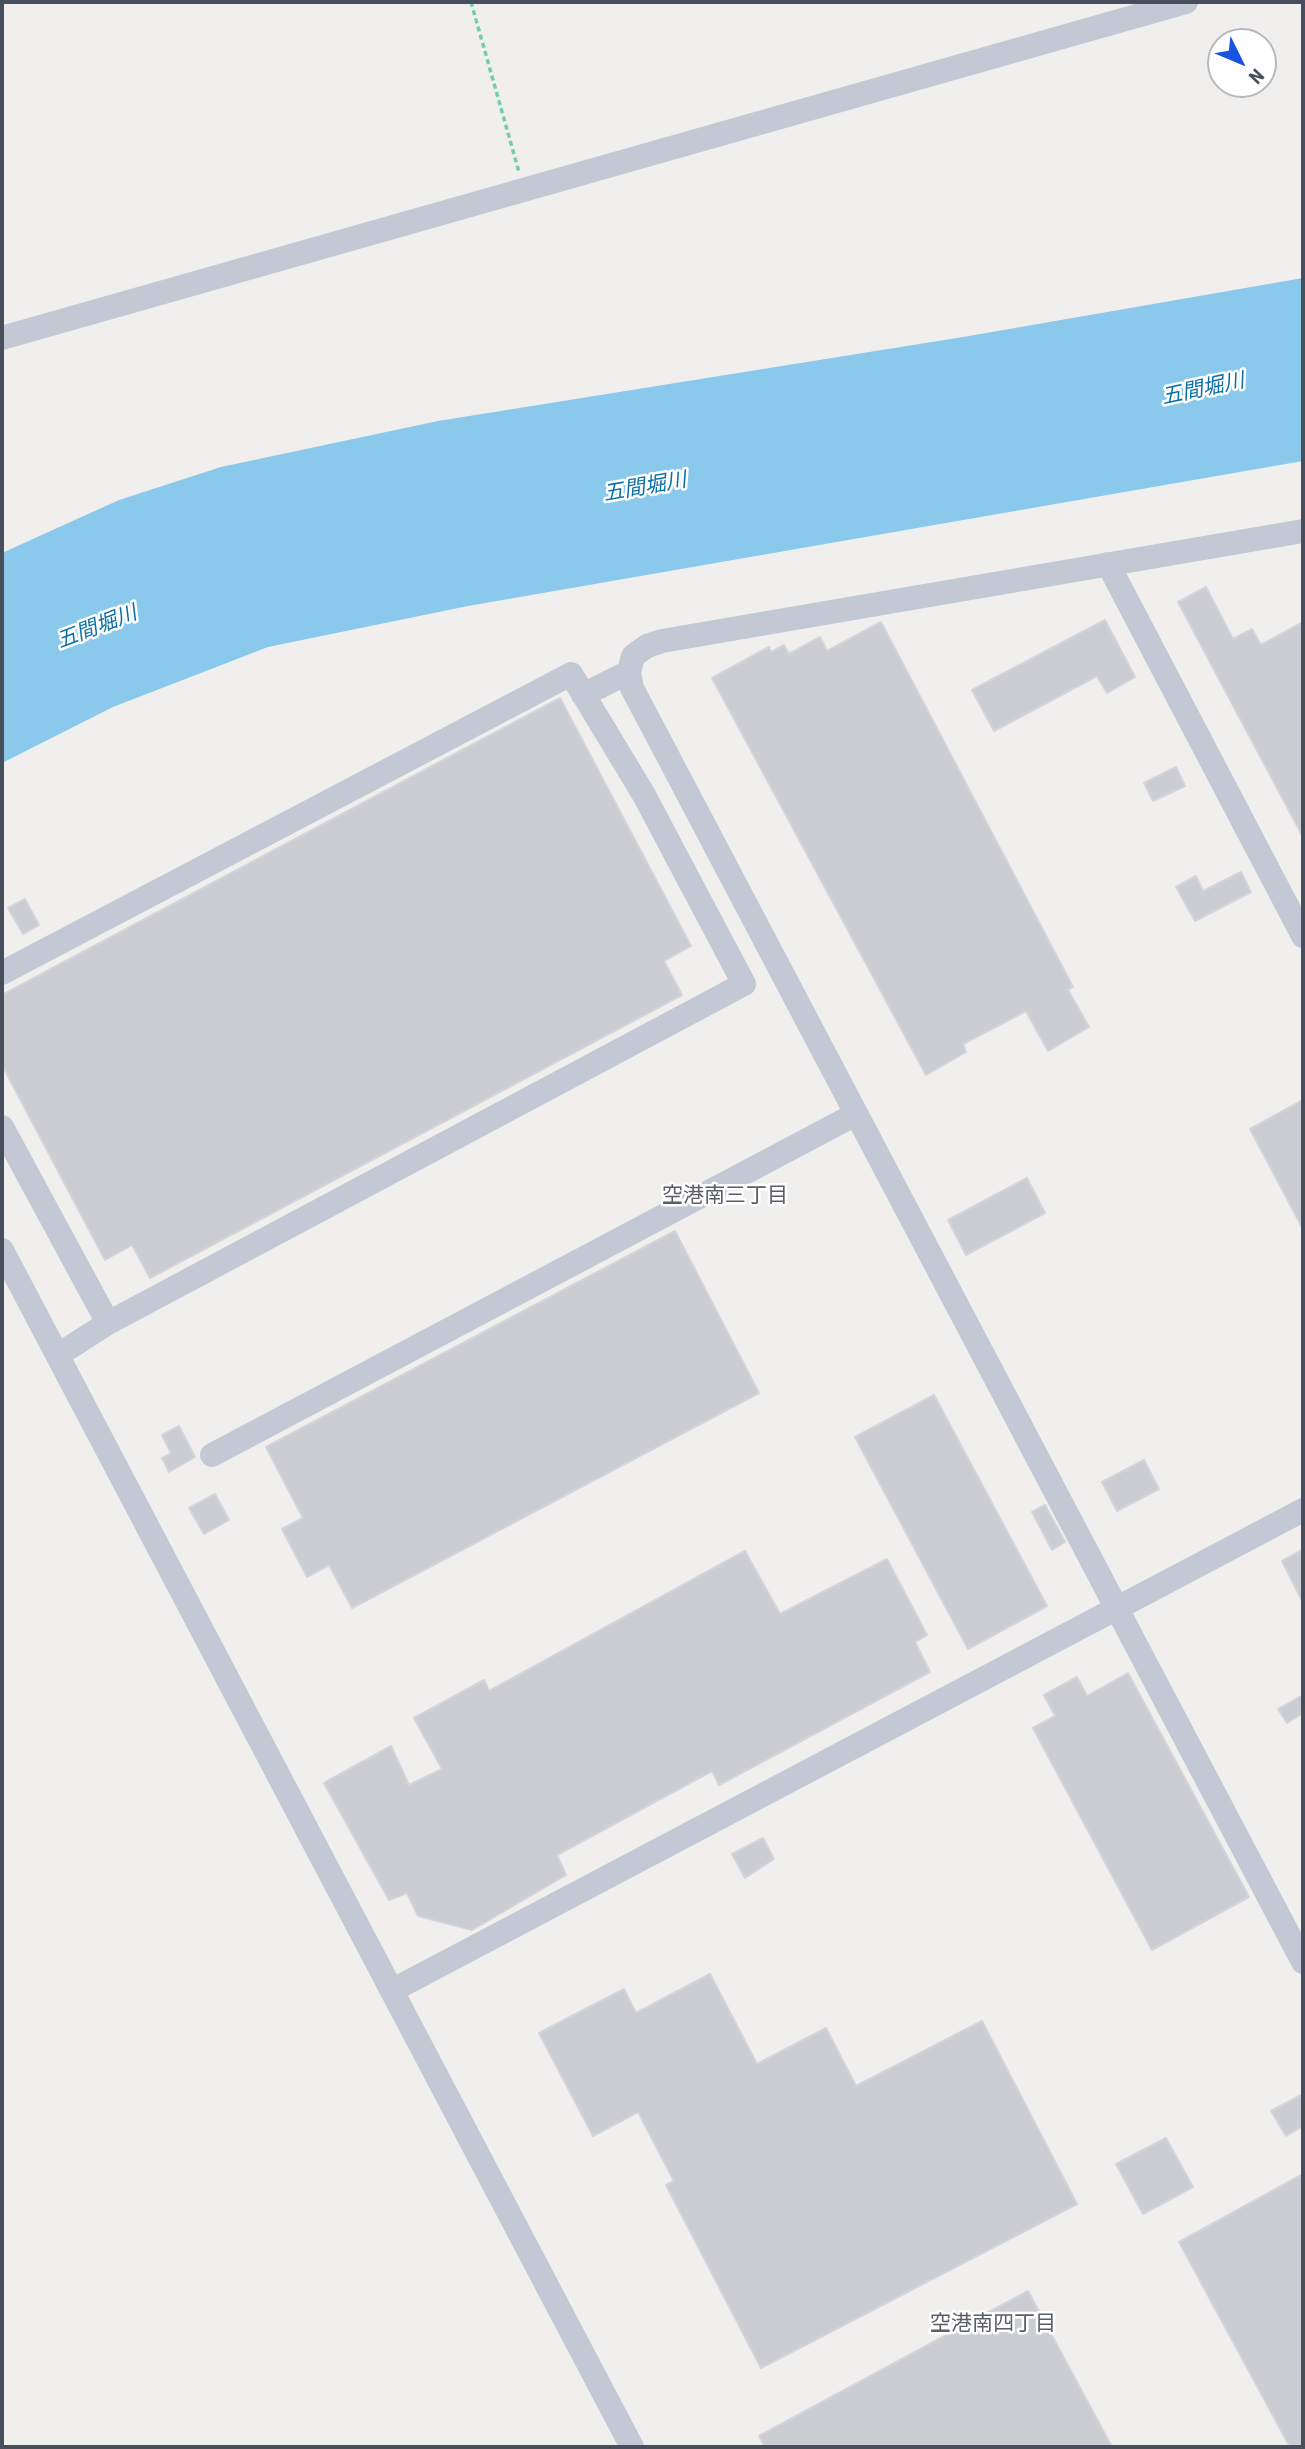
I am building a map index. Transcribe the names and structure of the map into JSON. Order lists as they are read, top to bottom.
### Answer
{
  "districts": ["空港南三丁目", "空港南四丁目"],
  "water": ["五間堀川"],
  "north": "bottom right"
}
